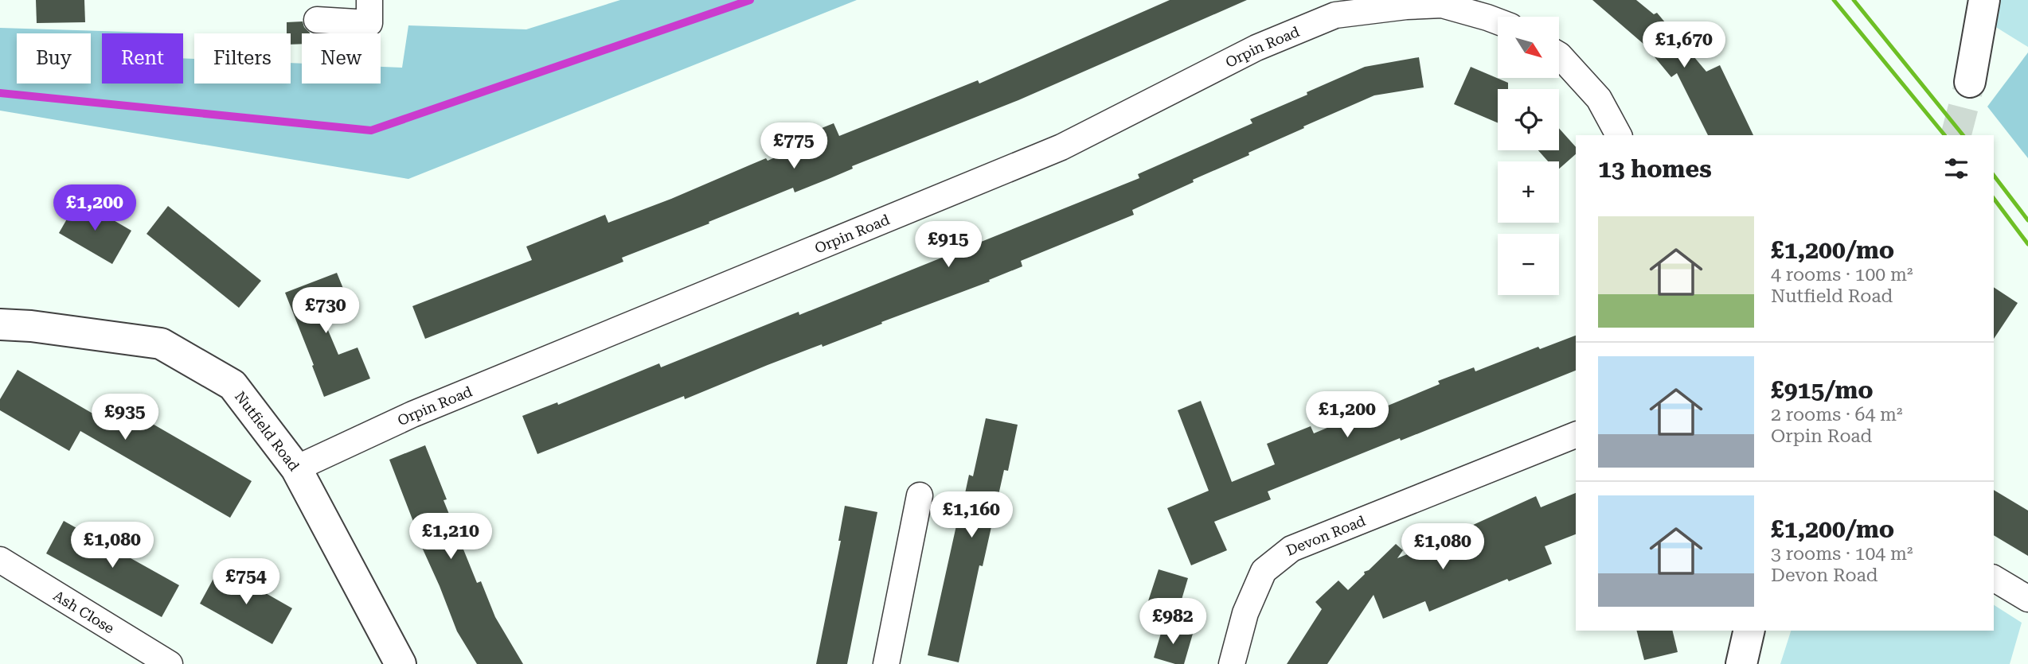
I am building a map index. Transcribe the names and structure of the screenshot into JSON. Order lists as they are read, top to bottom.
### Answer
{
  "streets": {
    "street": [
      "Orpin Road",
      "Nutfield Road",
      "Devon Road",
      "Ash Close"
    ]
  },
  "crossings": [
    ["Orpin Road", "Nutfield Road"]
  ],
  "north": "bottom right",
  "page": {
    "map_buttons": ["+", "−"],
    "price": [
      "£1,670",
      "£775",
      "£1,200",
      "£915",
      "£730",
      "£1,200",
      "£935",
      "£1,160",
      "£1,210",
      "£1,080",
      "£1,080",
      "£754",
      "£982"
    ],
    "chip": [
      "Buy",
      "Rent",
      "Filters",
      "New"
    ],
    "heading": "13 homes",
    "list": [
      {
        "name": "£1,200/mo",
        "note": "4 rooms · 100 m² · Nutfield Road"
      },
      {
        "name": "£915/mo",
        "note": "2 rooms · 64 m² · Orpin Road"
      },
      {
        "name": "£1,200/mo",
        "note": "3 rooms · 104 m² · Devon Road"
      }
    ]
  }
}
